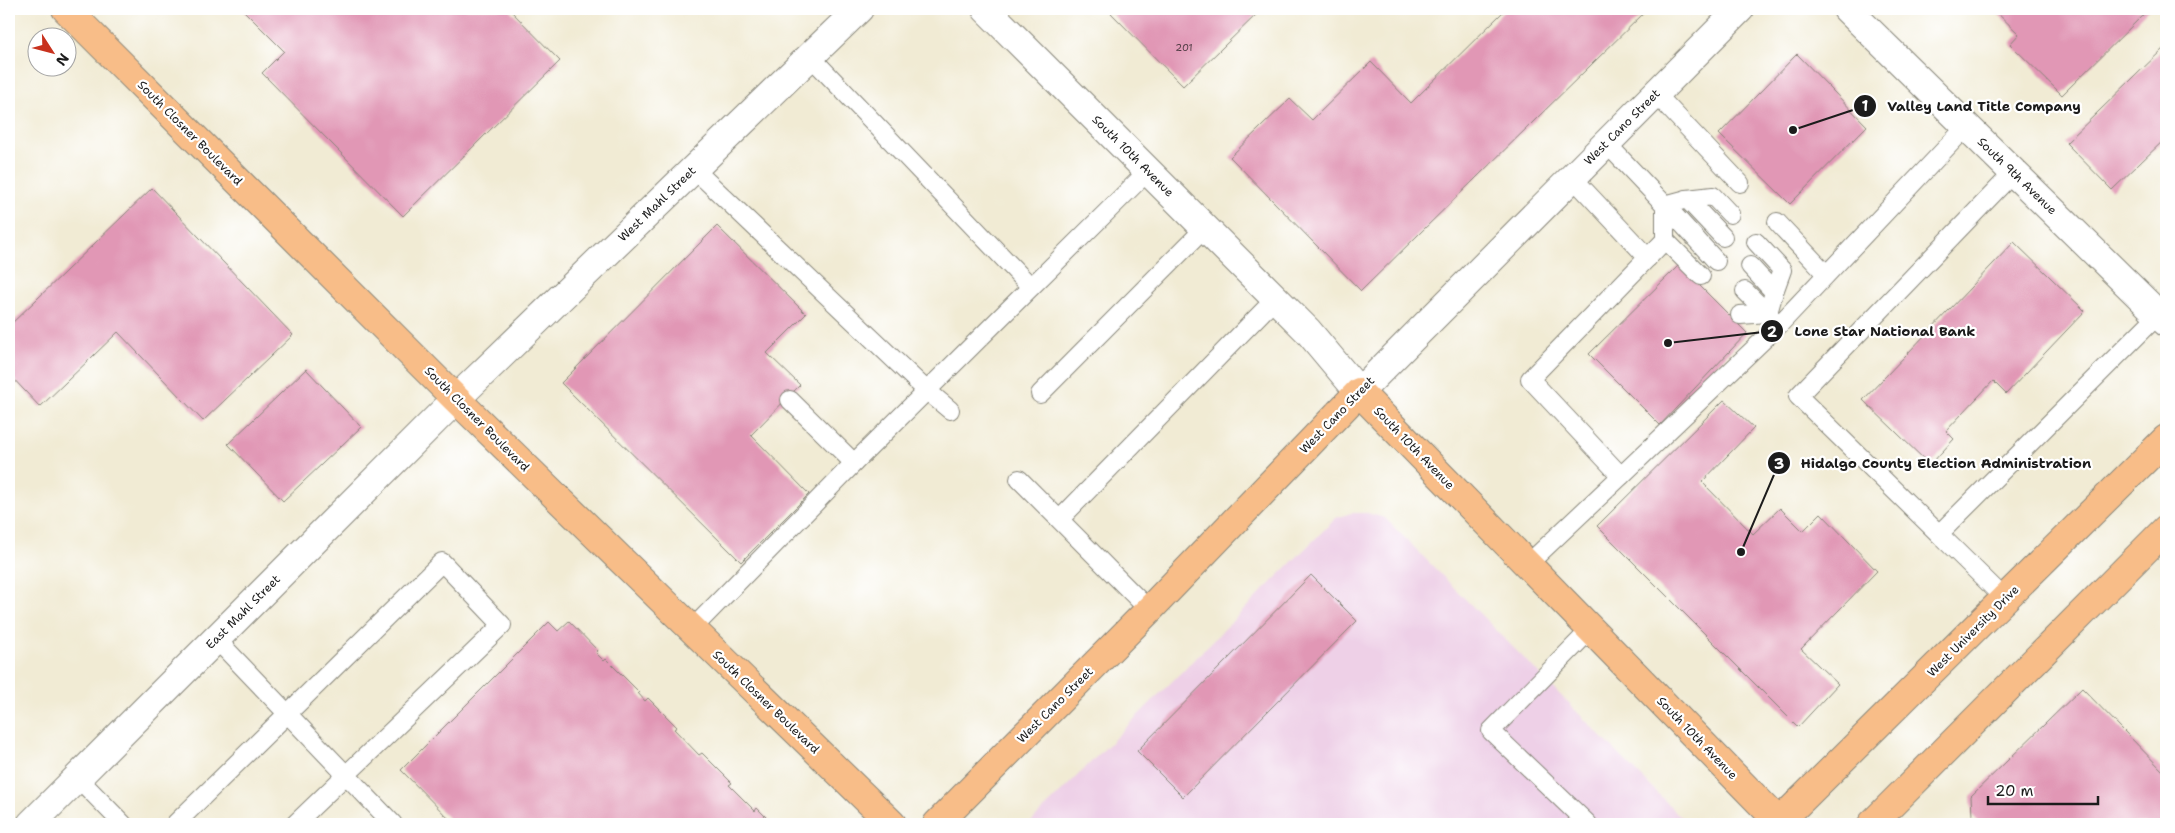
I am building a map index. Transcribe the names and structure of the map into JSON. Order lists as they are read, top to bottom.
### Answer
{
  "streets": {
    "main road": [
      "West Cano Street",
      "South Closner Boulevard",
      "South 10th Avenue",
      "West University Drive"
    ],
    "street": ["South 9th Avenue", "West Mahl Street", "East Mahl Street"]
  },
  "crossings": [
    ["West Cano Street", "South 10th Avenue"],
    ["South Closner Boulevard", "West Mahl Street"],
    ["South Closner Boulevard", "East Mahl Street"],
    ["South 10th Avenue", "West University Drive"],
    ["West Mahl Street", "East Mahl Street"]
  ],
  "places": ["Valley Land Title Company", "Lone Star National Bank", "Hidalgo County Election Administration"],
  "house_numbers": ["201"],
  "scale_bar": "20 m",
  "north": "bottom right"
}
